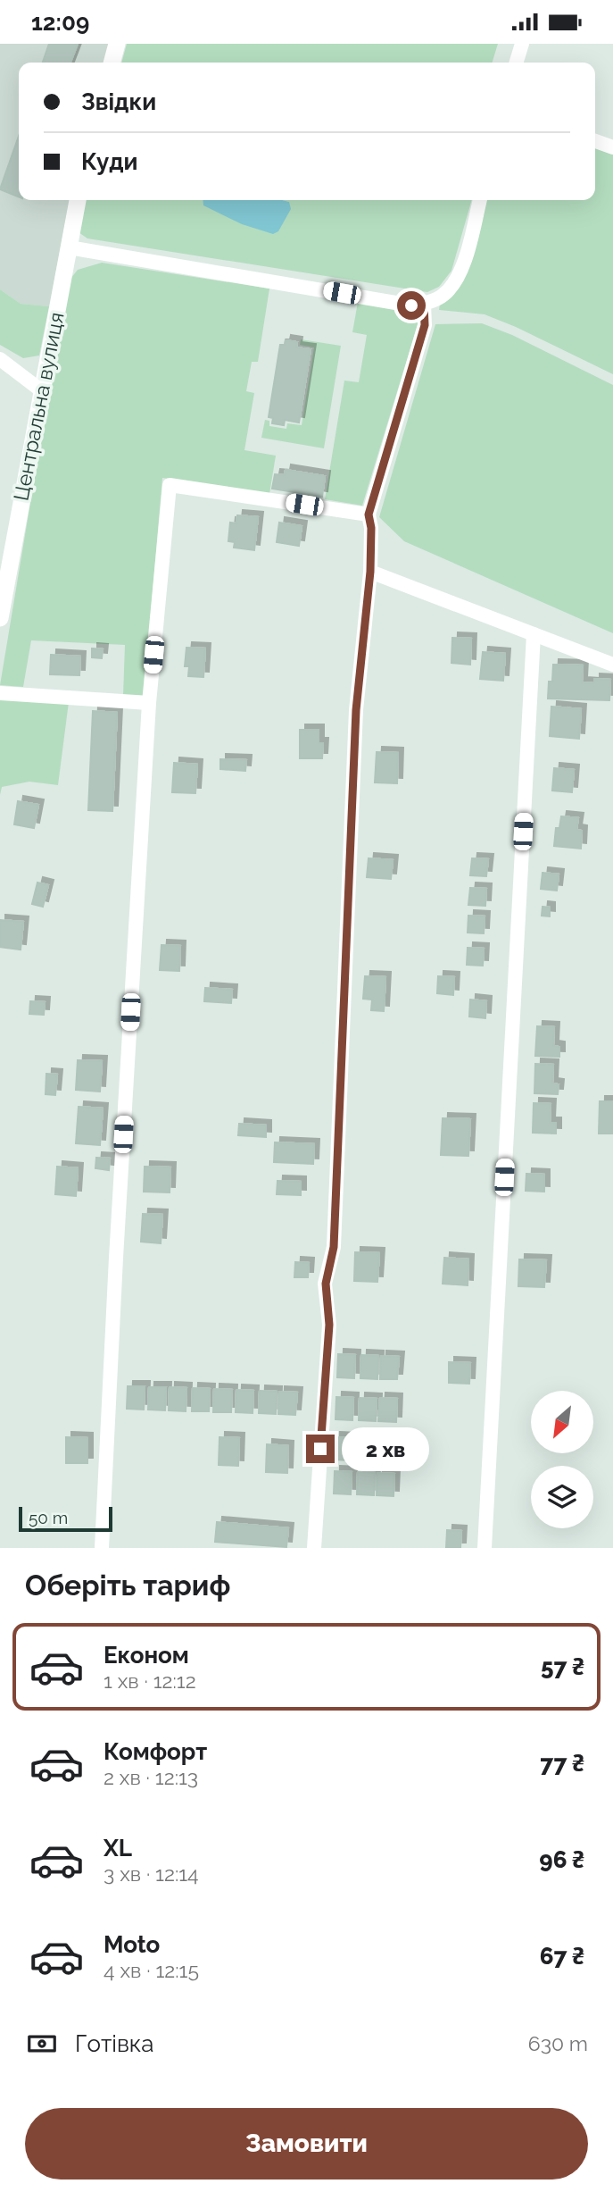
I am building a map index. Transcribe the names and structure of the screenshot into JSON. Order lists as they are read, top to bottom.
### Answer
{
  "streets": {
    "street": ["Центральна вулиця"]
  },
  "scale_bar": "50 m",
  "north": "bottom left",
  "page": {
    "status": "12:09",
    "banner": ["Звідки", "Куди"],
    "bubble": "2 хв",
    "scale": "50 m",
    "heading": "Оберіть тариф",
    "list": [
      {
        "name": "Економ",
        "note": "1 хв · 12:12",
        "value": "57 ₴"
      },
      {
        "name": "Комфорт",
        "note": "2 хв · 12:13",
        "value": "77 ₴"
      },
      {
        "name": "XL",
        "note": "3 хв · 12:14",
        "value": "96 ₴"
      },
      {
        "name": "Moto",
        "note": "4 хв · 12:15",
        "value": "67 ₴"
      }
    ],
    "pay": ["Готівка", "630 m"],
    "buttons": "Замовити"
  }
}
